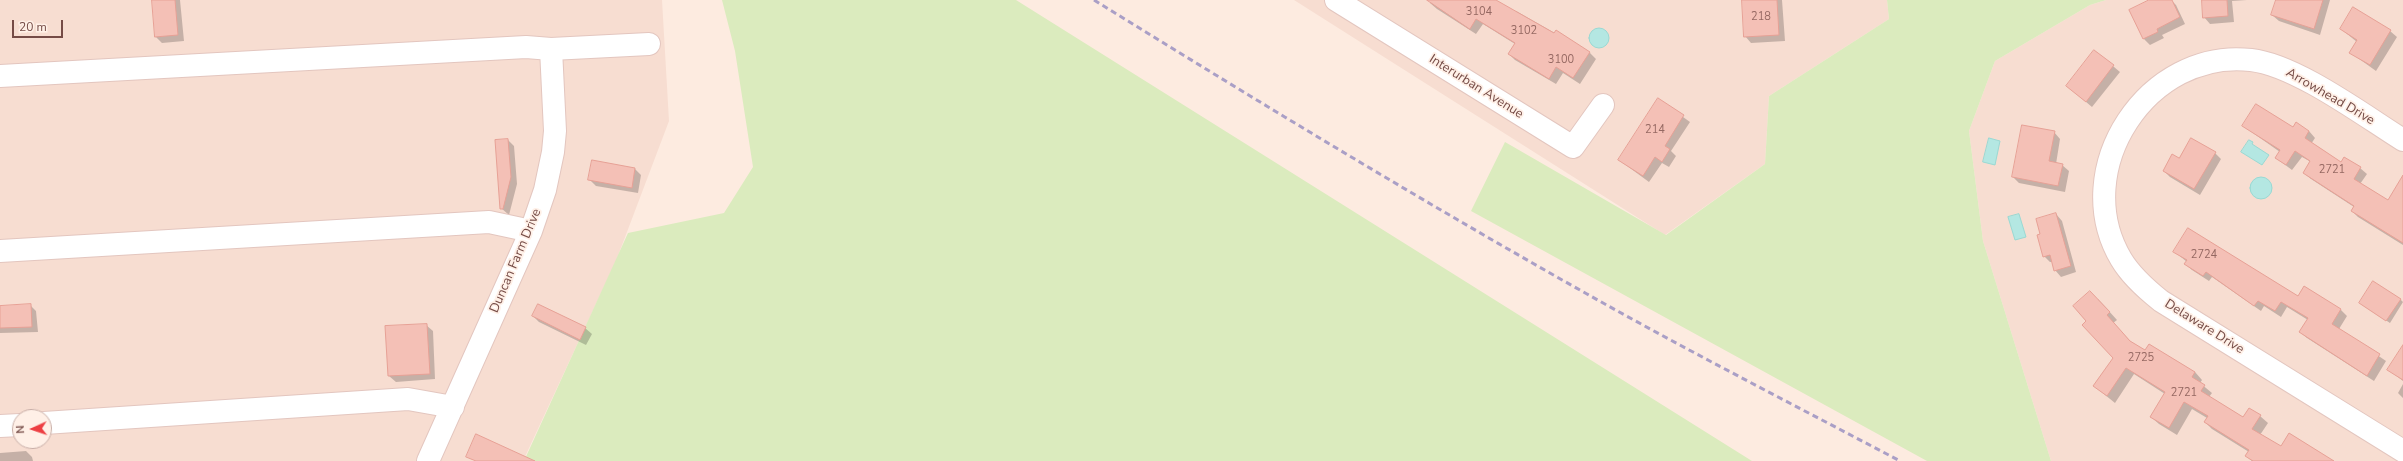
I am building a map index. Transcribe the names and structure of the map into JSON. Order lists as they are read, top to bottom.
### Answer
{
  "streets": {
    "street": [
      "Interurban Avenue",
      "Arrowhead Drive",
      "Duncan Farm Drive",
      "Delaware Drive"
    ]
  },
  "crossings": [
    ["Arrowhead Drive", "Delaware Drive"]
  ],
  "house_numbers": [
    "3104",
    "218",
    "3102",
    "3100",
    "214",
    "2721",
    "2724",
    "2725",
    "2721"
  ],
  "scale_bar": "20 m",
  "north": "left"
}
